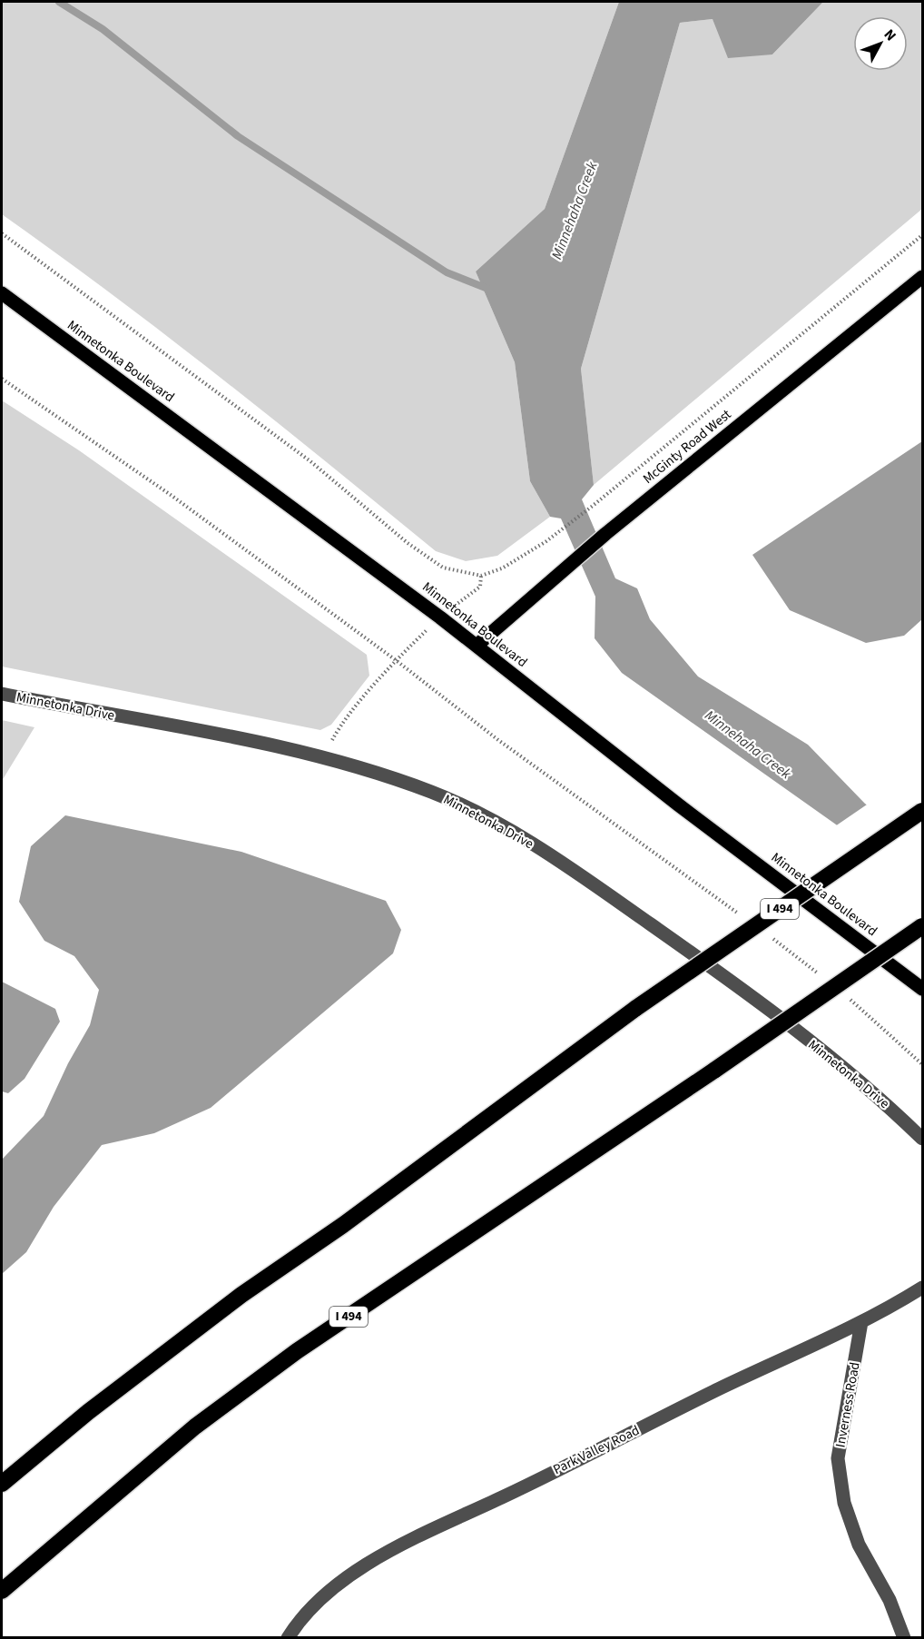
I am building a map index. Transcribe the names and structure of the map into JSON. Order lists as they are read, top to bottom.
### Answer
{
  "streets": {
    "highway": ["I 494"],
    "main road": ["Minnetonka Boulevard", "McGinty Road West"],
    "street": ["Minnetonka Drive", "Inverness Road", "Park Valley Road"]
  },
  "crossings": [
    ["Minnetonka Boulevard", "McGinty Road West"],
    ["Inverness Road", "Park Valley Road"]
  ],
  "water": ["Minnehaha Creek"],
  "north": "top right"
}
